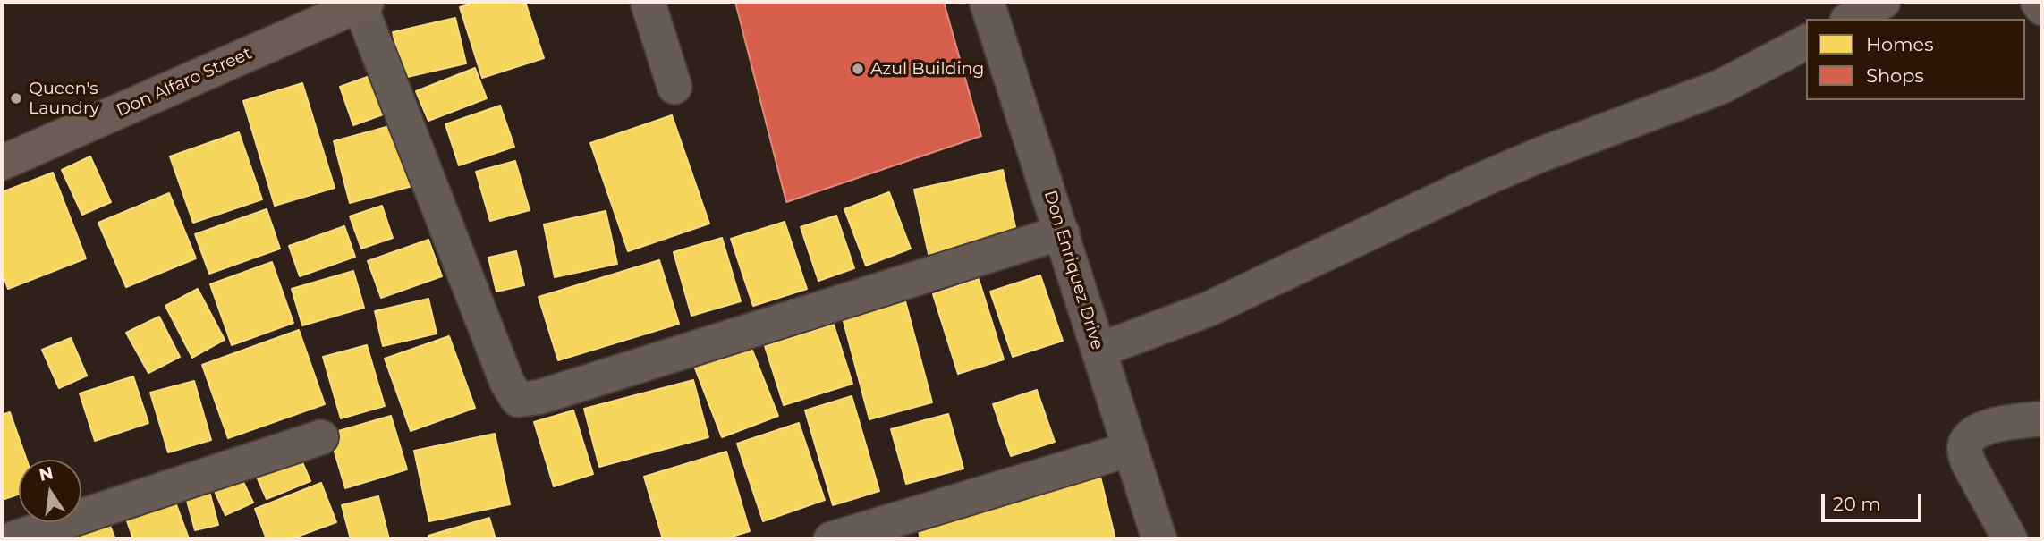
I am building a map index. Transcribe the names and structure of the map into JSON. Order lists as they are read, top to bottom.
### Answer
{
  "streets": {
    "main road": ["Don Alfaro Street"],
    "street": ["Don Enriquez Drive"]
  },
  "places": ["Azul Building", "Queen's Laundry"],
  "legend": ["Homes", "Shops"],
  "scale_bar": "20 m",
  "north": "top"
}
